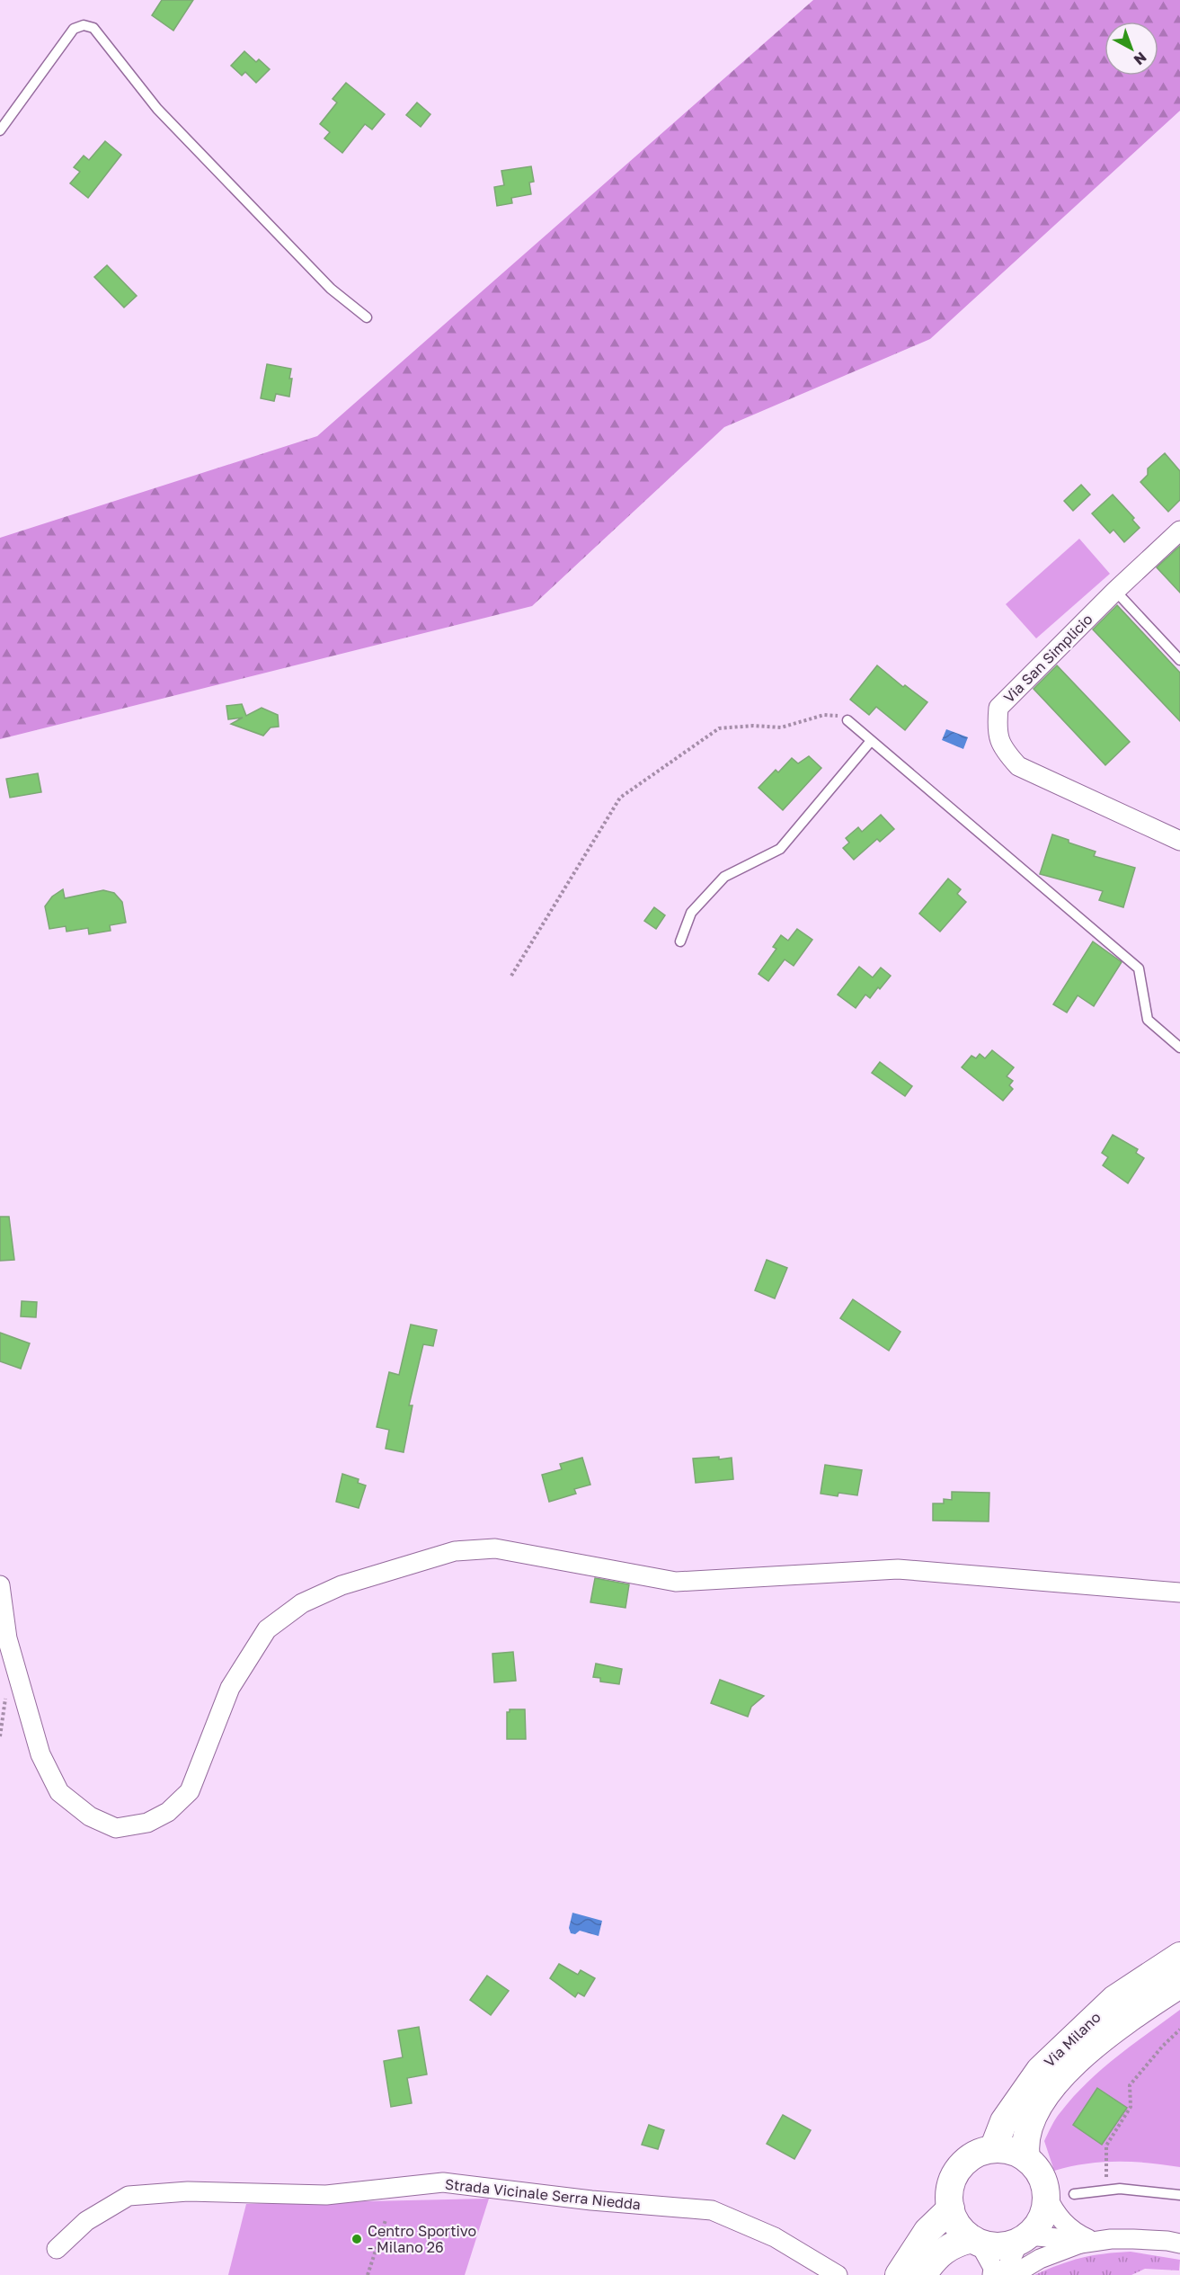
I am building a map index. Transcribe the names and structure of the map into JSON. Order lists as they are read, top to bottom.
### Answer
{
  "streets": {
    "main road": ["Via Milano"],
    "street": ["Via San Simplicio", "Strada Vicinale Serra Niedda"]
  },
  "places": ["Centro Sportivo - Milano 26"],
  "north": "bottom right"
}
